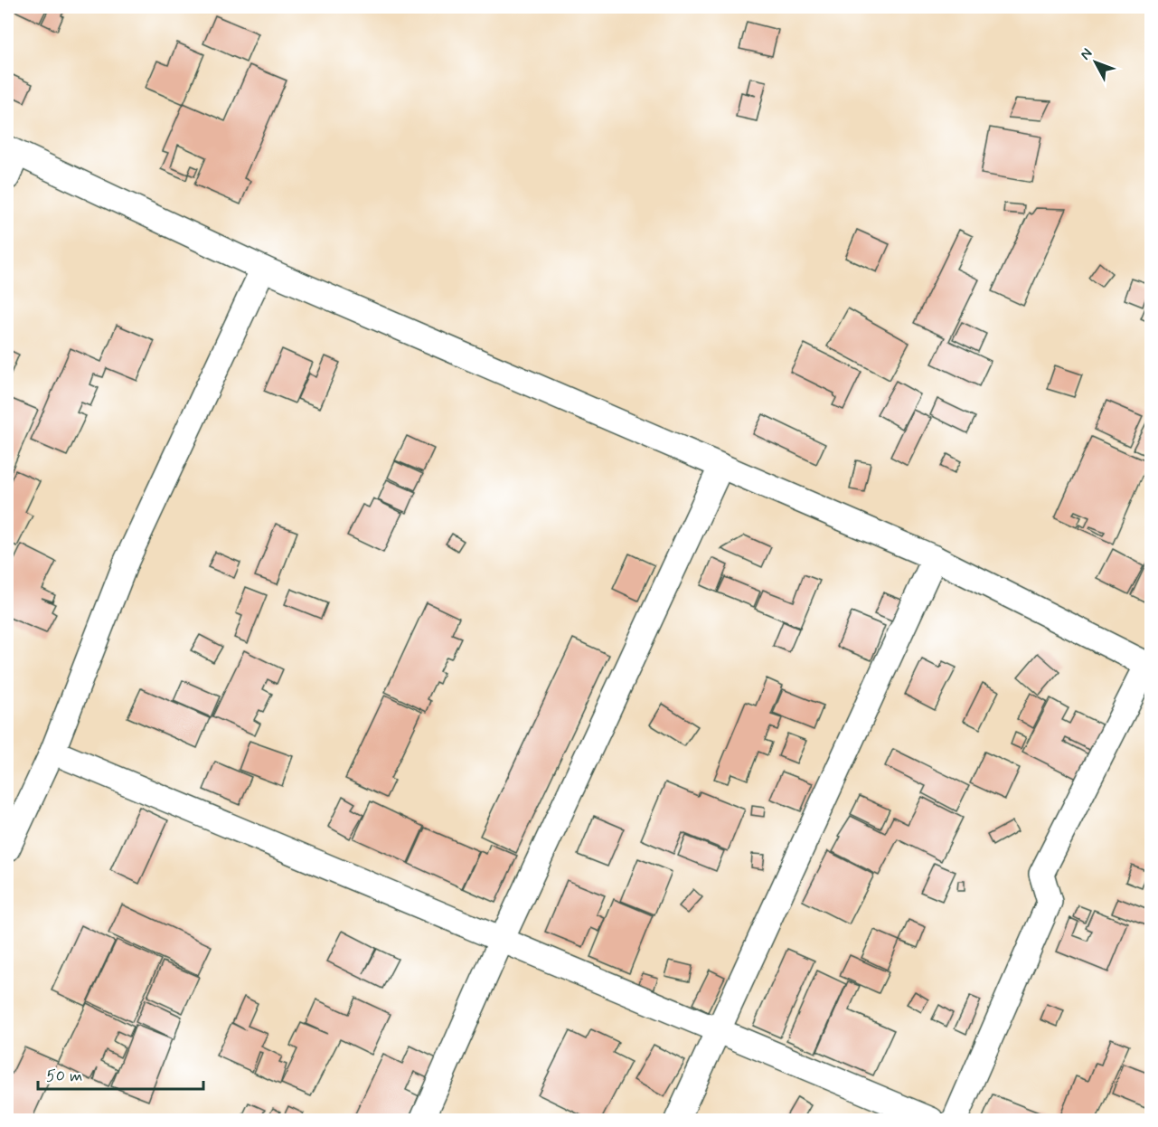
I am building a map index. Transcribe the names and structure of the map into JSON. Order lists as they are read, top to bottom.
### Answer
{
  "scale_bar": "50 m",
  "north": "top left"
}
